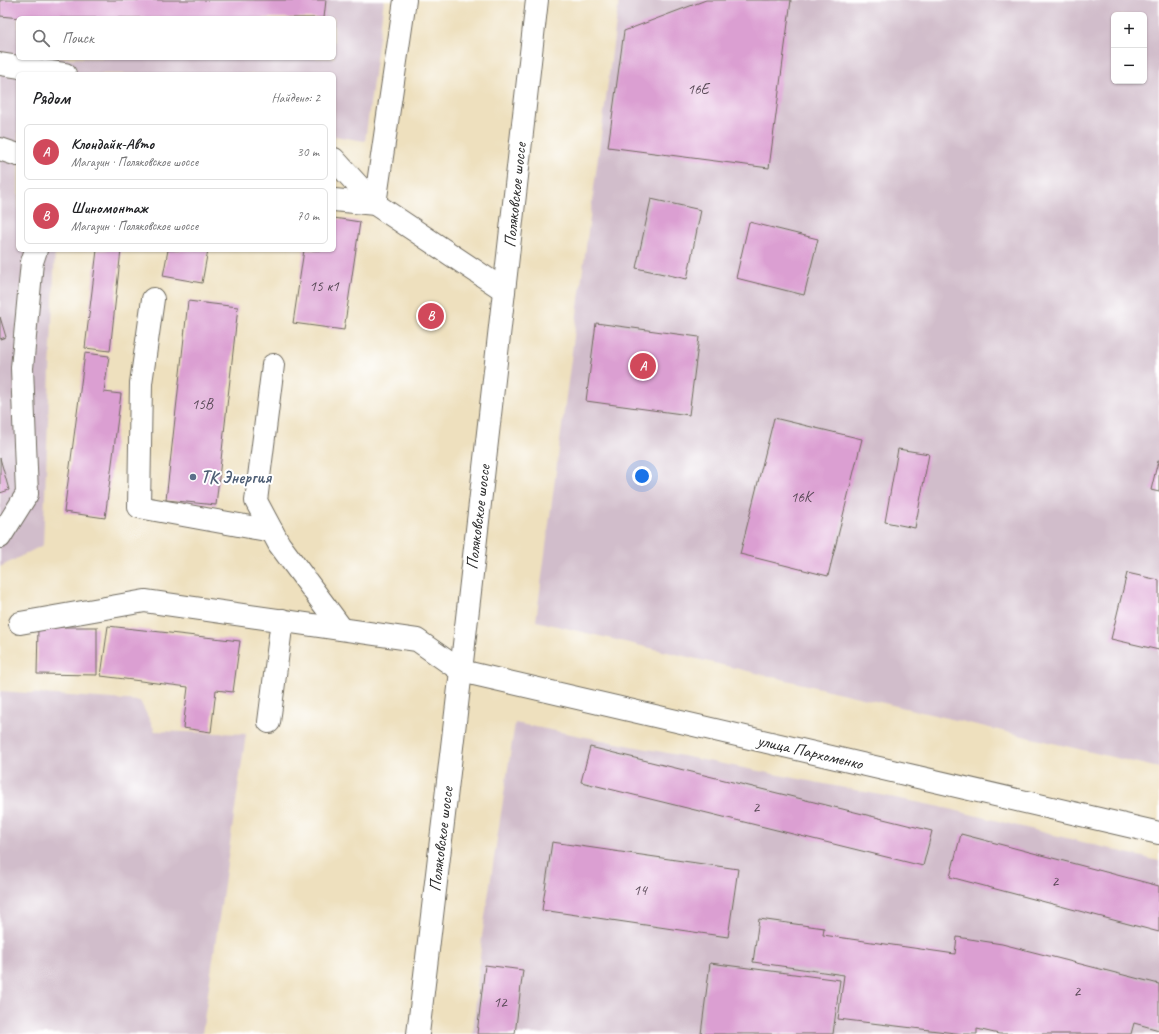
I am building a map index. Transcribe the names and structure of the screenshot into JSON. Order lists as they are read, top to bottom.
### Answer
{
  "streets": {
    "main road": ["Поляковское шоссе", "улица Пархоменко"]
  },
  "crossings": [
    ["Поляковское шоссе", "улица Пархоменко"]
  ],
  "places": ["ТК Энергия"],
  "house_numbers": [
    "16Е",
    "15 к1",
    "15В",
    "16К",
    "2",
    "2",
    "14",
    "2",
    "12"
  ],
  "page": {
    "map_buttons": ["+", "−"],
    "search": "Поиск",
    "heading": ["Рядом", "Найдено: 2"],
    "list": [
      {
        "mark": "A",
        "name": "Клондайк-Авто",
        "note": "Магазин · Поляковское шоссе",
        "value": "30 m"
      },
      {
        "mark": "B",
        "name": "Шиномонтаж",
        "note": "Магазин · Поляковское шоссе",
        "value": "70 m"
      }
    ],
    "pins": ["B", "A"]
  }
}
